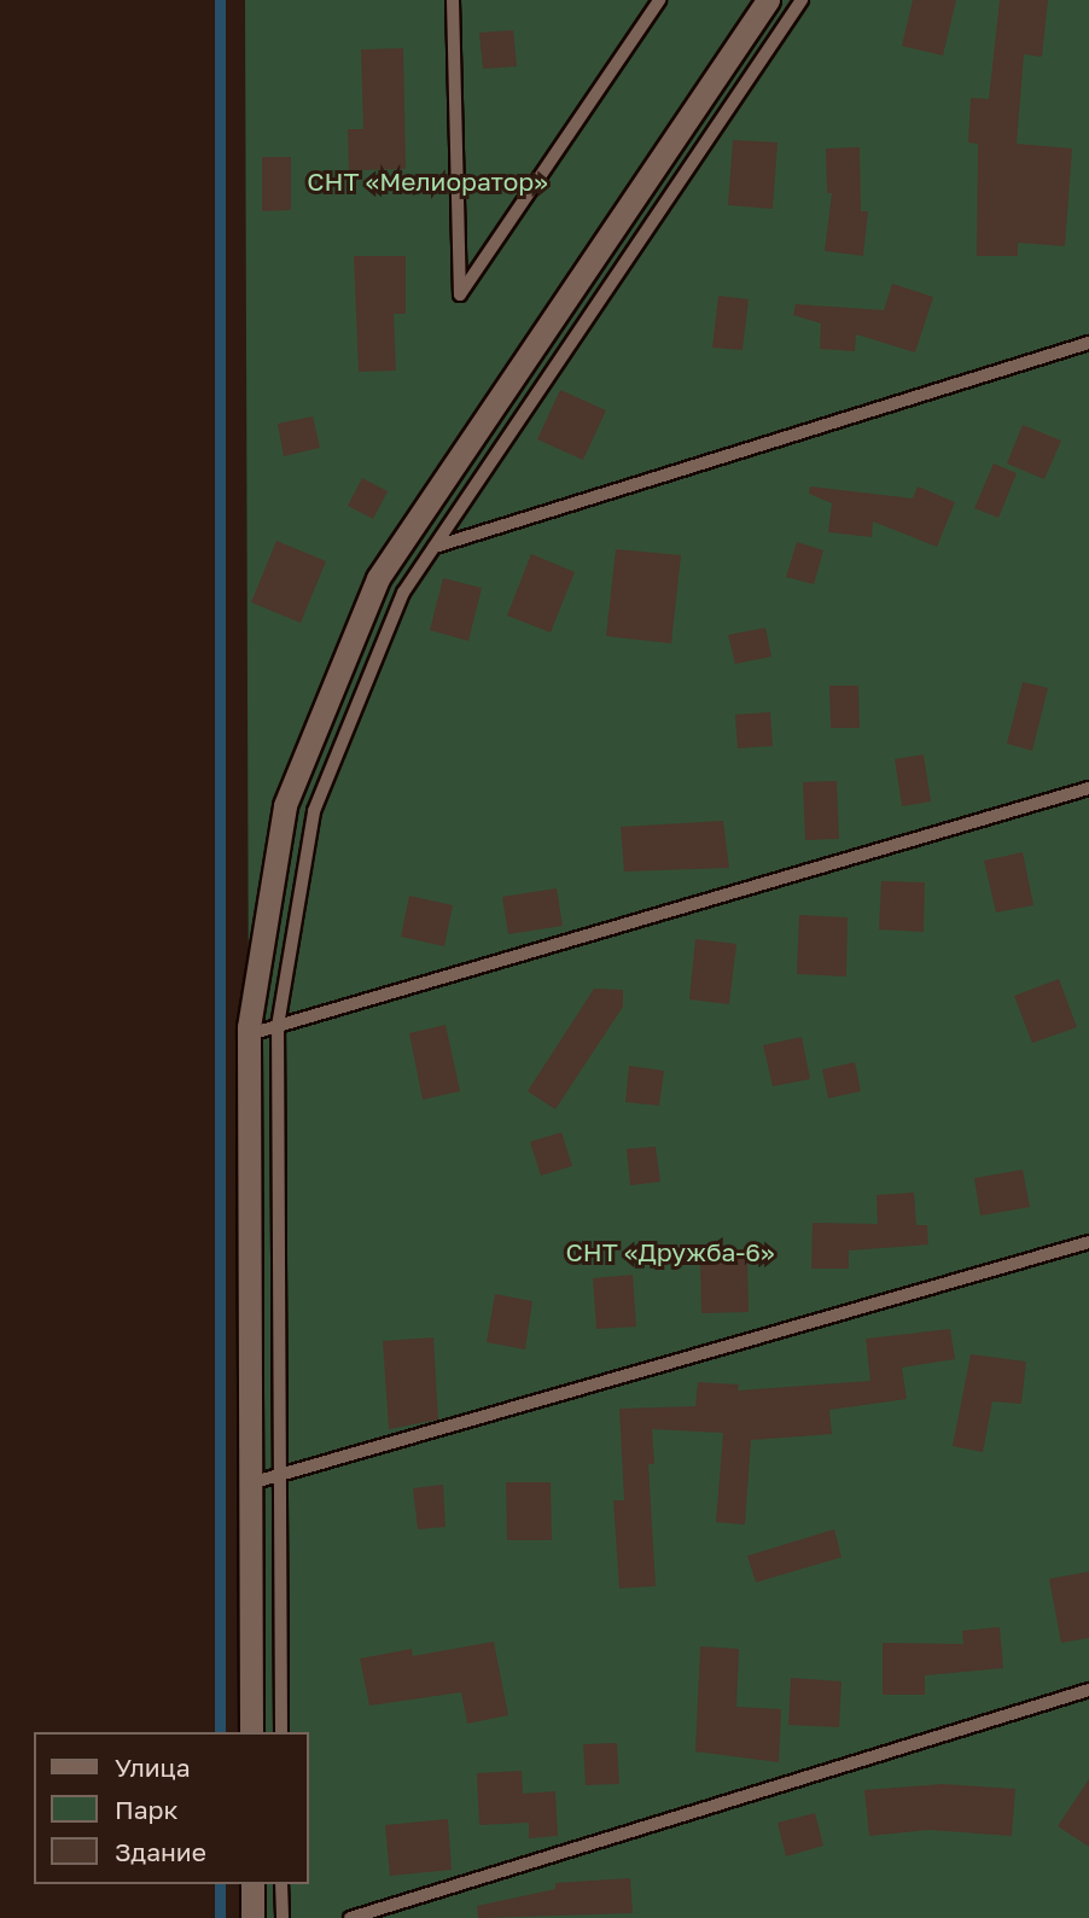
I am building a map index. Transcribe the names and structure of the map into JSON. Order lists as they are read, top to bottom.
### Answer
{
  "parks": ["СНТ «Мелиоратор»", "СНТ «Дружба-6»"],
  "legend": ["Улица", "Парк", "Здание"]
}
